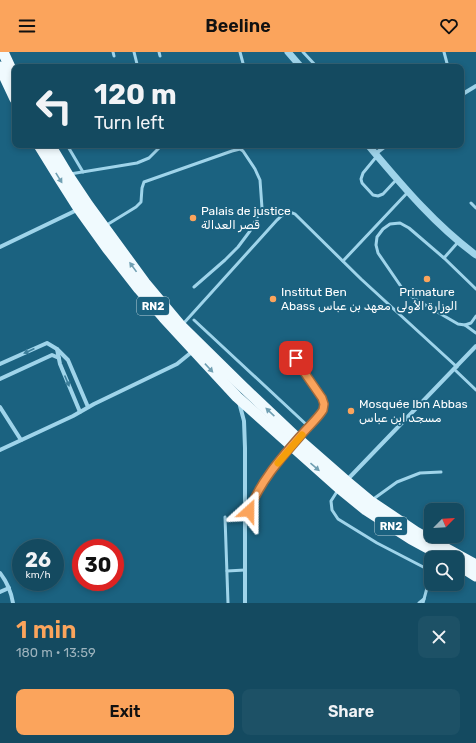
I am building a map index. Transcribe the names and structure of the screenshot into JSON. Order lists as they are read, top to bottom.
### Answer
{
  "streets": {
    "highway": ["RN2"]
  },
  "places": [
    "Palais de justice قصر العدالة",
    "Primature الوزارة الأولى",
    "Institut Ben Abass معهد بن عباس",
    "Mosquée Ibn Abbas مسجد ابن عباس"
  ],
  "north": "top right",
  "page": {
    "header": "Beeline",
    "turn": ["120 m", "Turn left"],
    "speed": "26 km/h",
    "limit": "30",
    "heading": ["1 min", "180 m · 13:59"],
    "buttons": ["Exit", "Share"]
  }
}
